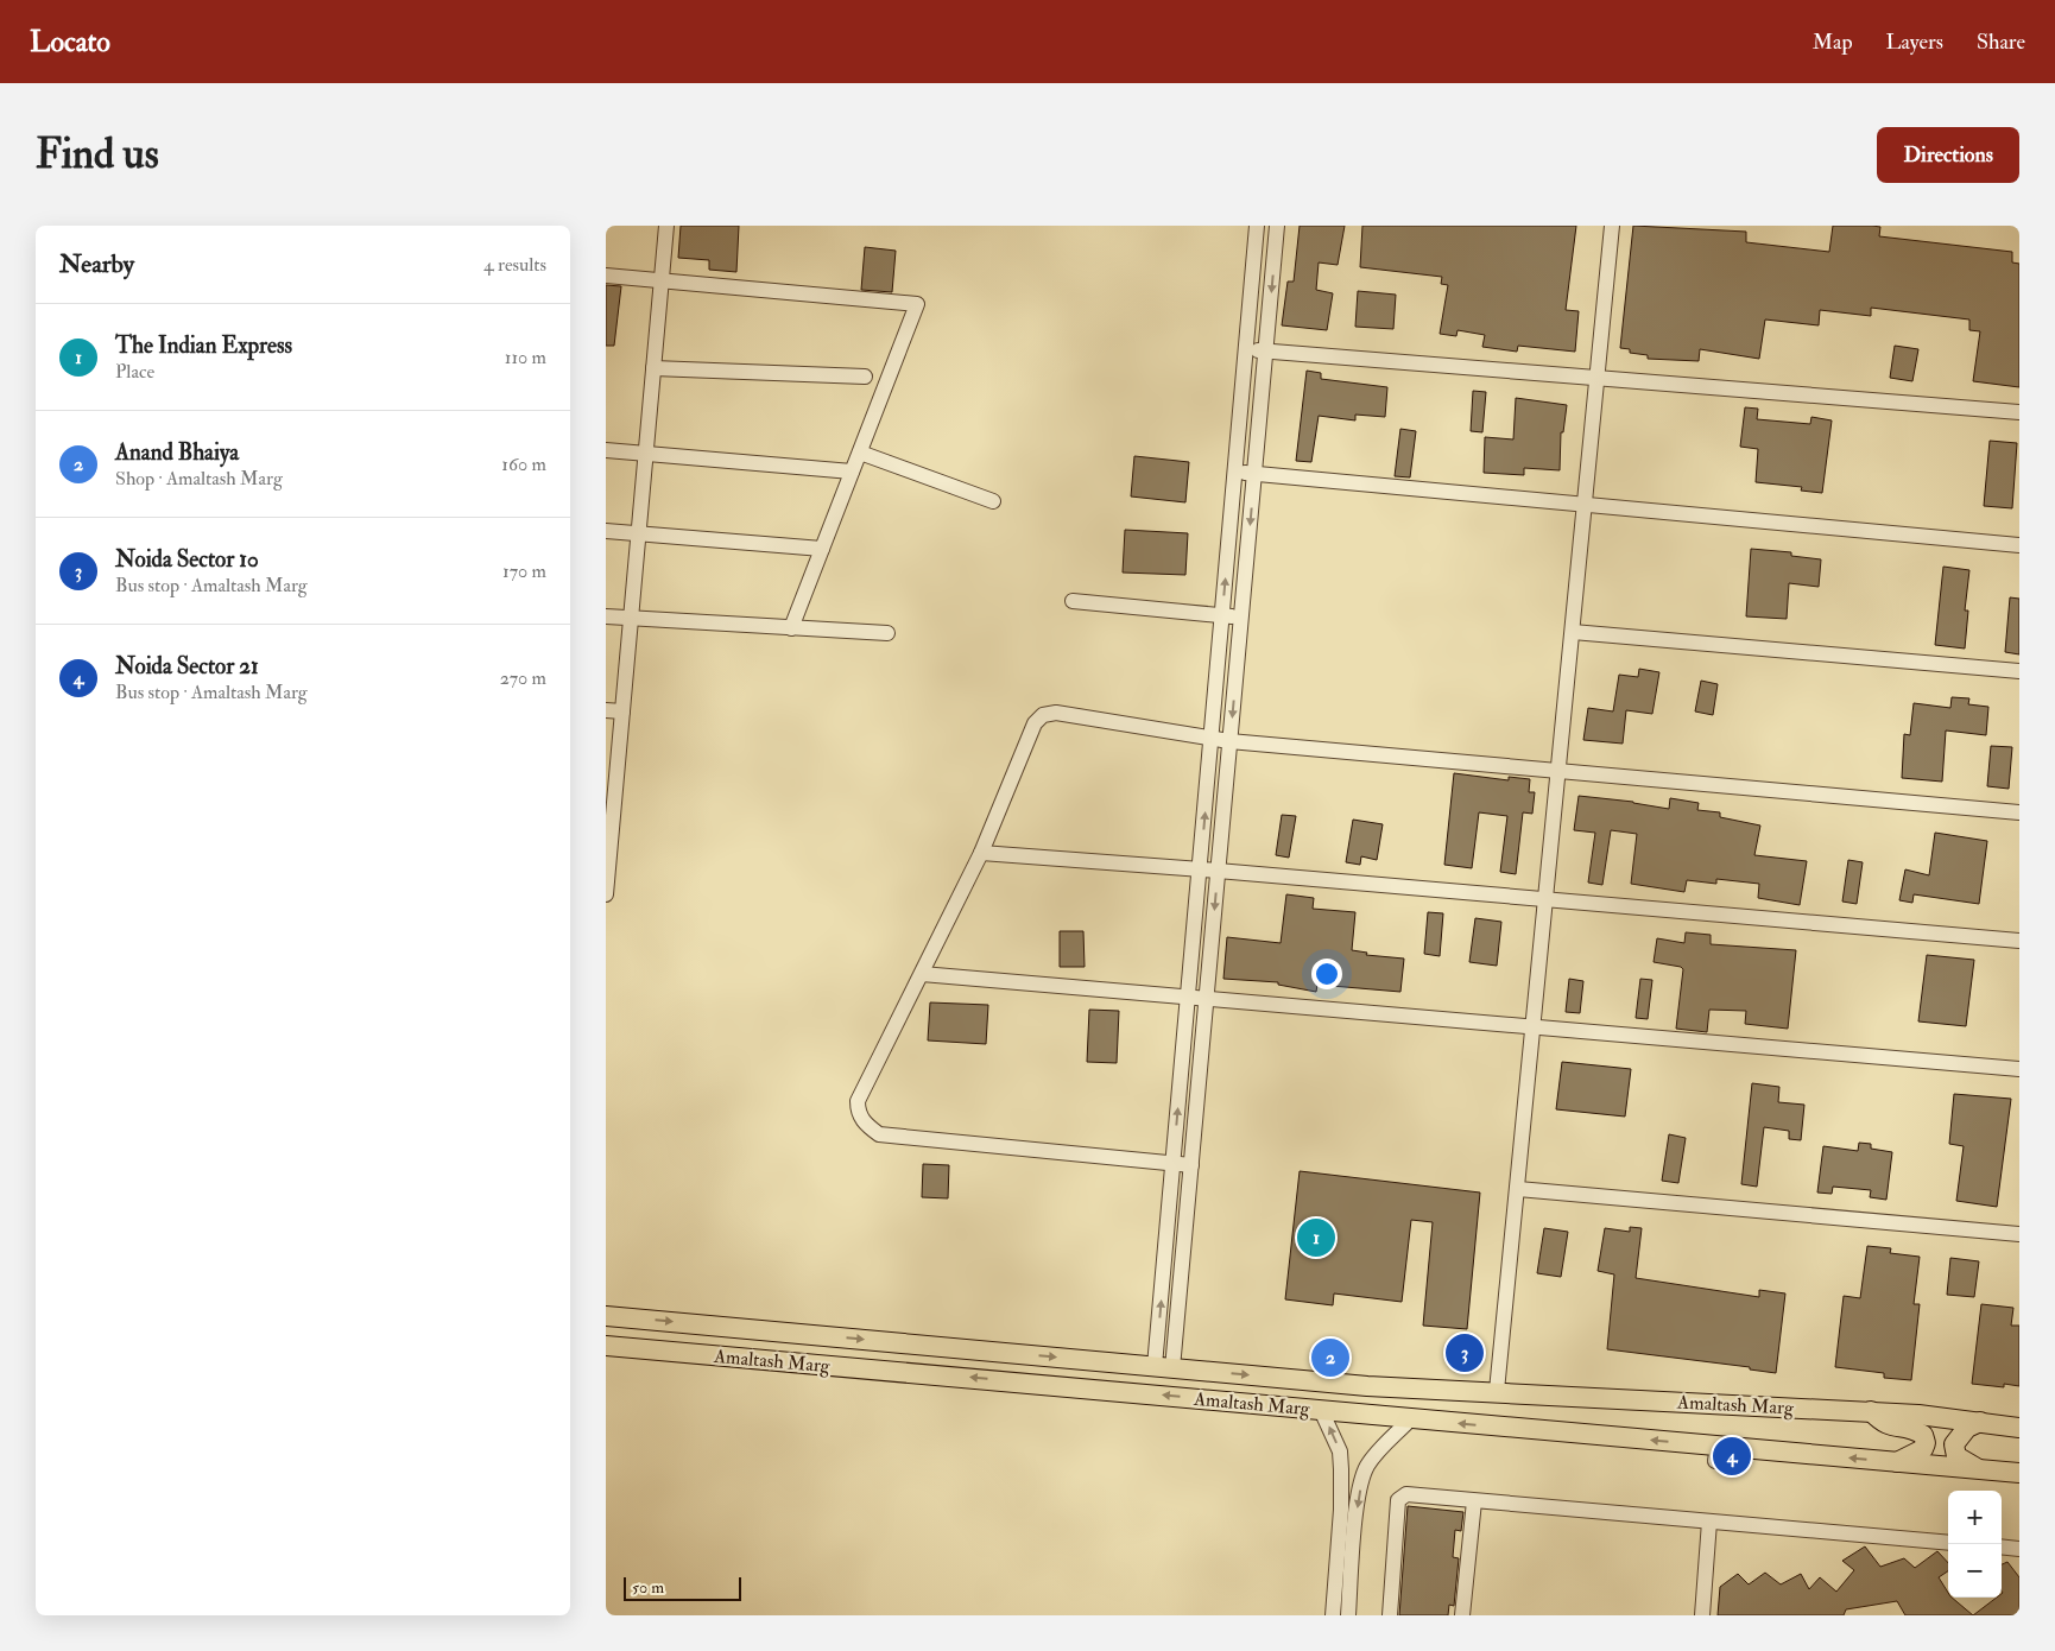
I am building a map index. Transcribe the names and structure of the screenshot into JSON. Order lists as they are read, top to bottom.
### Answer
{
  "streets": {
    "main road": ["Amaltash Marg"]
  },
  "scale_bar": "50 m",
  "page": {
    "header": "Locato",
    "nav": ["Map", "Layers", "Share"],
    "buttons": "Directions",
    "title": "Find us",
    "heading": ["Nearby", "4 results"],
    "list": [
      {
        "mark": "1",
        "name": "The Indian Express",
        "note": "Place",
        "value": "110 m"
      },
      {
        "mark": "2",
        "name": "Anand Bhaiya",
        "note": "Shop · Amaltash Marg",
        "value": "160 m"
      },
      {
        "mark": "3",
        "name": "Noida Sector 10",
        "note": "Bus stop · Amaltash Marg",
        "value": "170 m"
      },
      {
        "mark": "4",
        "name": "Noida Sector 21",
        "note": "Bus stop · Amaltash Marg",
        "value": "270 m"
      }
    ],
    "pins": [
      "1",
      "3",
      "2",
      "4"
    ],
    "map_buttons": ["+", "−"],
    "scale": "50 m"
  }
}
